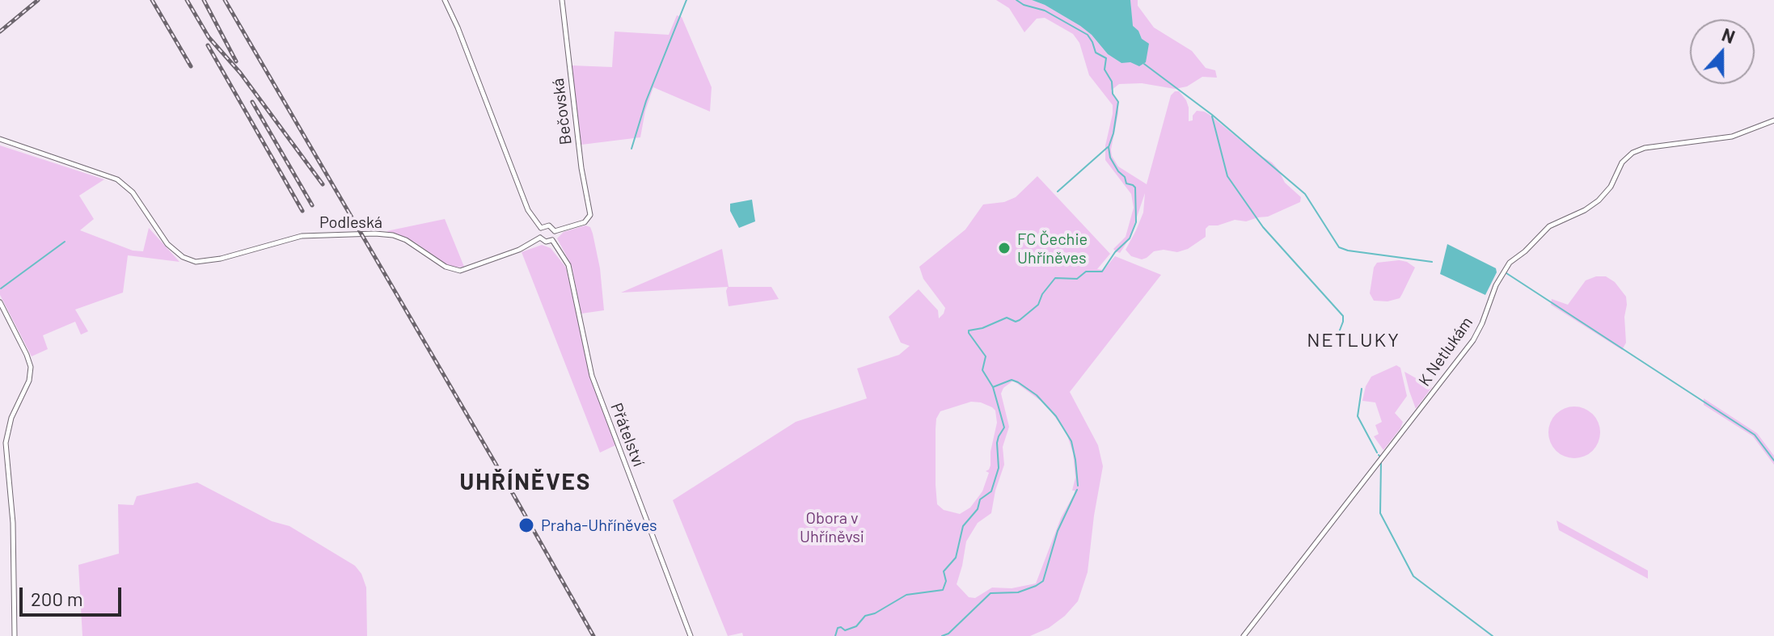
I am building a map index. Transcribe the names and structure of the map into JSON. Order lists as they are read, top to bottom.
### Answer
{
  "streets": {
    "street": [
      "Bečovská",
      "Podleská",
      "K Netlukám",
      "Přátelství"
    ]
  },
  "crossings": [
    ["Bečovská", "Podleská"],
    ["Bečovská", "Přátelství"],
    ["Podleská", "Přátelství"]
  ],
  "districts": ["NETLUKY", "UHŘÍNĚVES"],
  "parks": ["Obora v Uhříněvsi"],
  "places": ["FC Čechie Uhříněves", "Praha-Uhříněves"],
  "scale_bar": "200 m",
  "north": "top"
}
